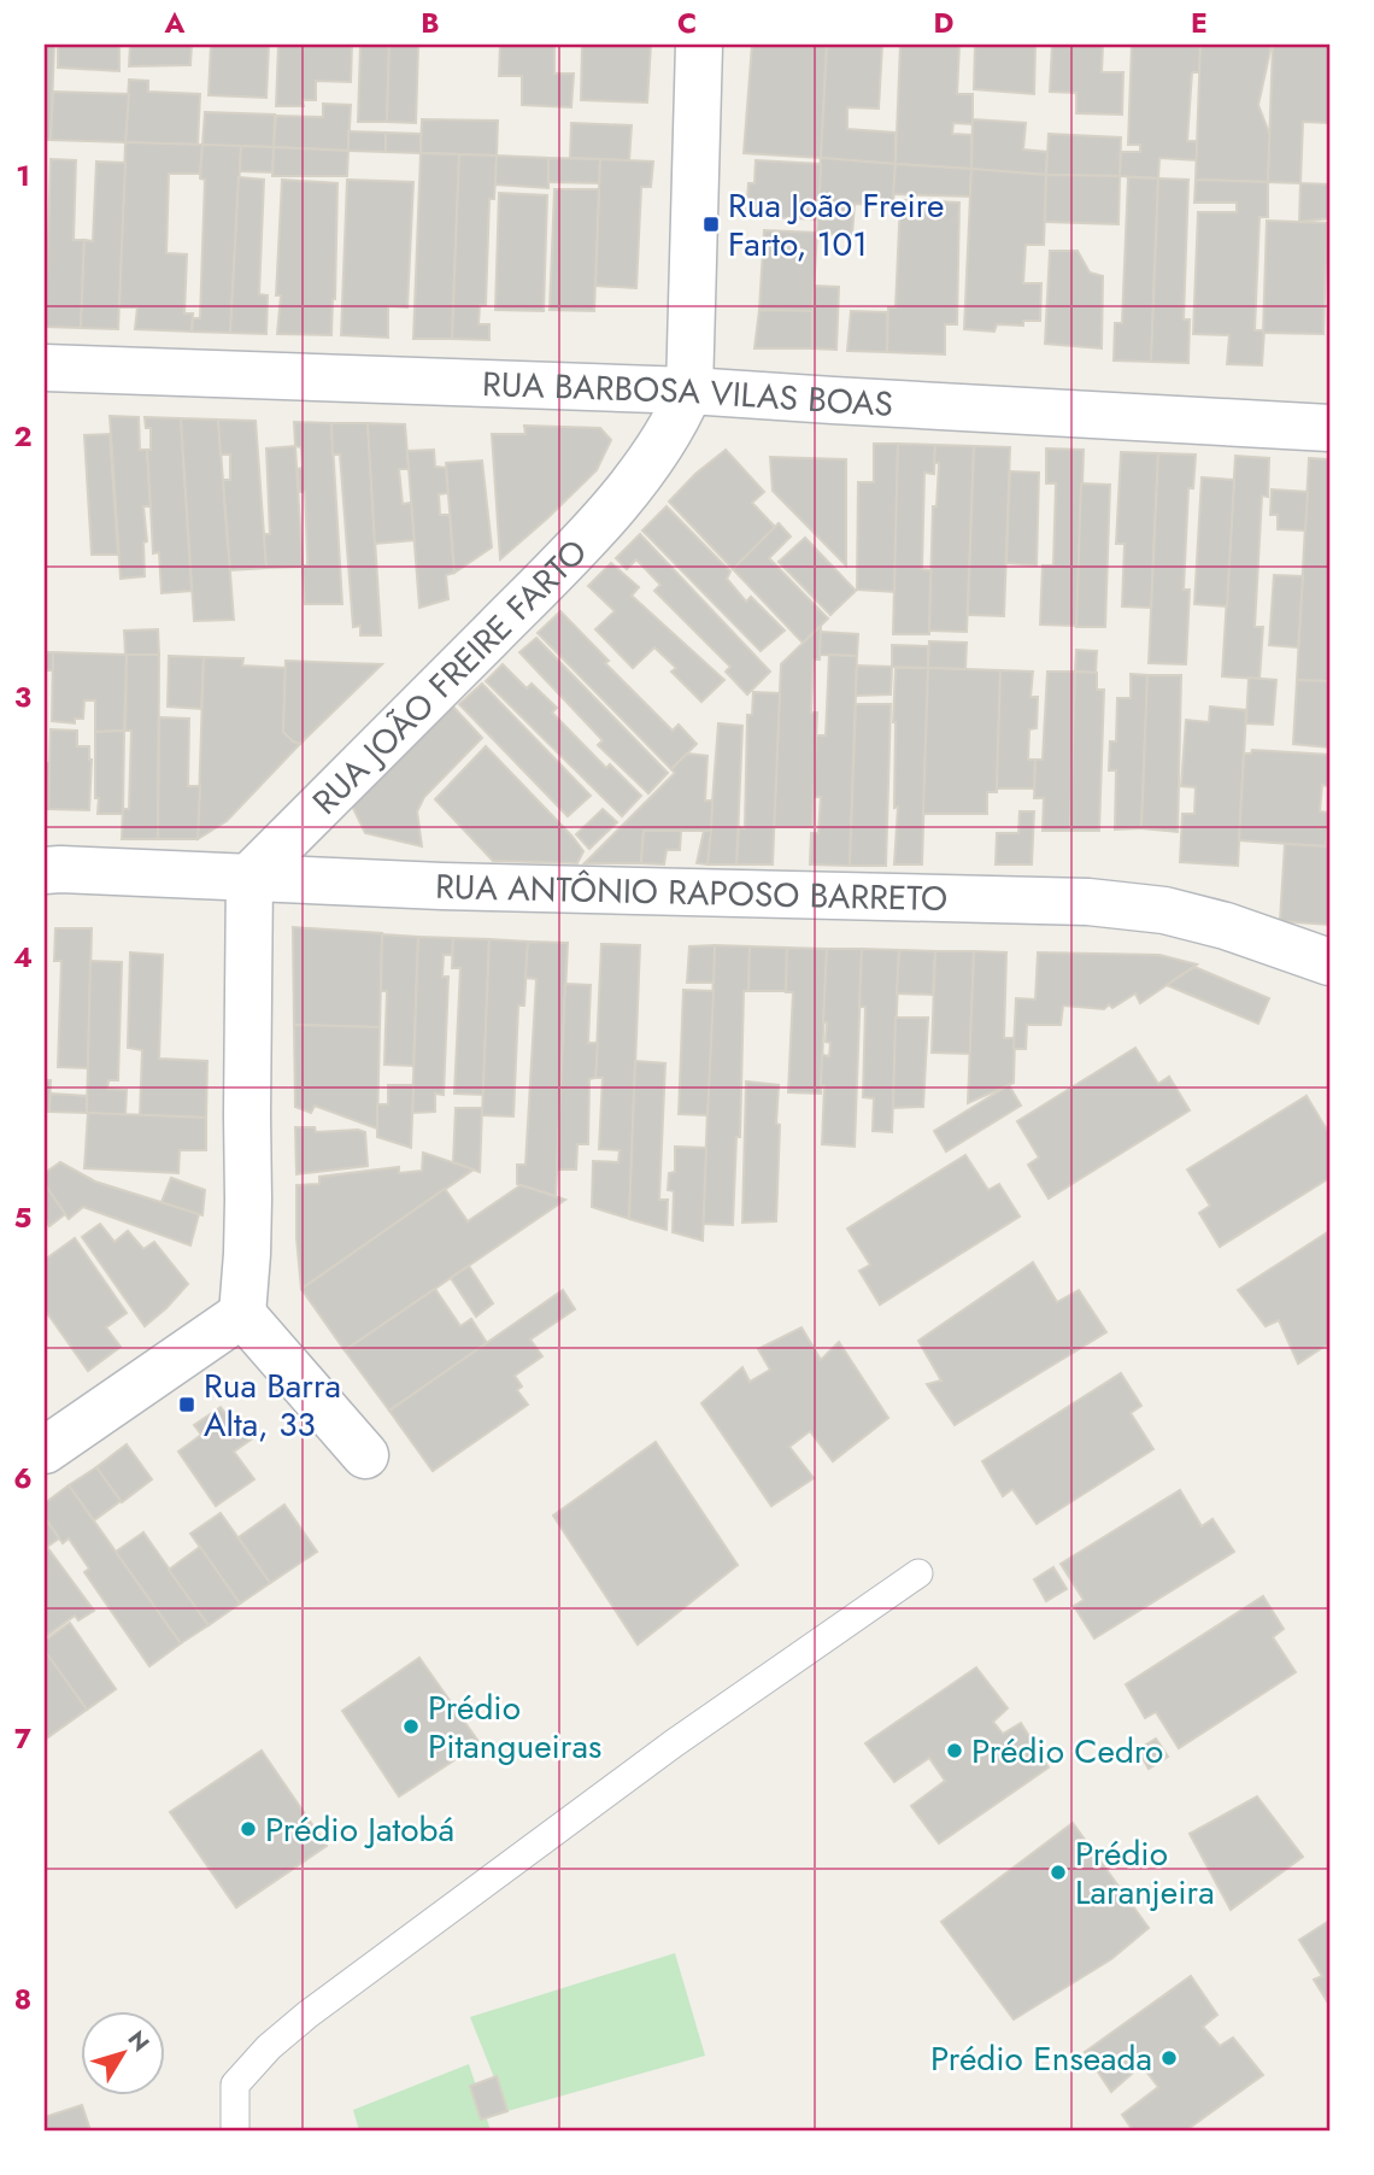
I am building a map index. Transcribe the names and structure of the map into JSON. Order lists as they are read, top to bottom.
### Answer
{
  "streets": {
    "street": ["RUA BARBOSA VILAS BOAS", "RUA JOÃO FREIRE FARTO", "RUA ANTÔNIO RAPOSO BARRETO"]
  },
  "crossings": [
    ["RUA BARBOSA VILAS BOAS", "RUA JOÃO FREIRE FARTO"],
    ["RUA JOÃO FREIRE FARTO", "RUA ANTÔNIO RAPOSO BARRETO"]
  ],
  "places": {
    "transit": ["Rua João Freire Farto, 101", "Rua Barra Alta, 33"],
    "other": [
      "Prédio Pitangueiras",
      "Prédio Cedro",
      "Prédio Jatobá",
      "Prédio Laranjeira",
      "Prédio Enseada"
    ]
  },
  "north": "top right",
  "grid": {
    "columns": [
      "A",
      "B",
      "C",
      "D",
      "E"
    ],
    "rows": [
      "1",
      "2",
      "3",
      "4",
      "5",
      "6",
      "7",
      "8"
    ]
  }
}
